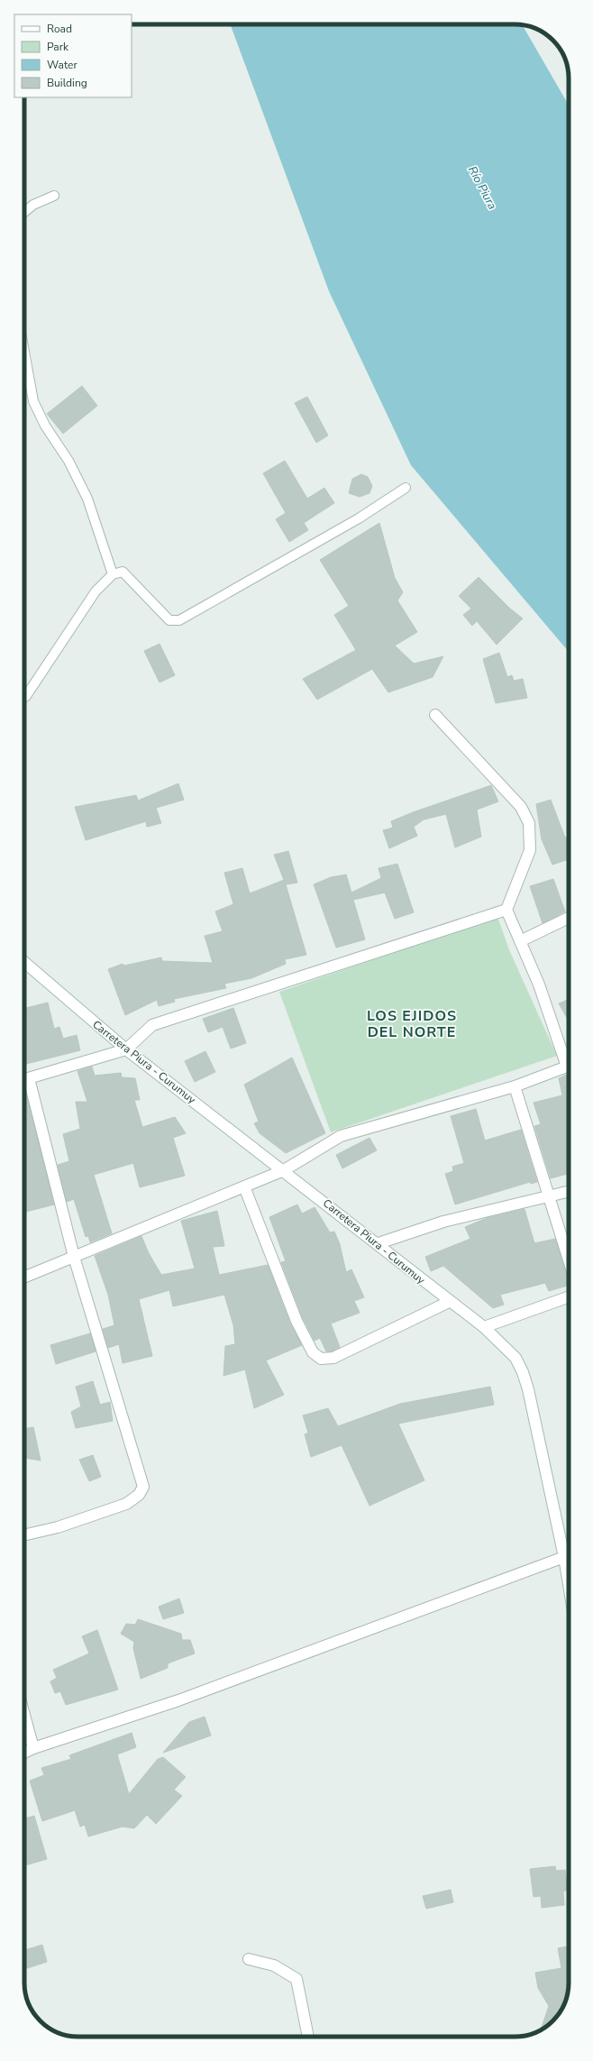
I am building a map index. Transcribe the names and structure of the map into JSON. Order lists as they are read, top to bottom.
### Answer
{
  "streets": {
    "street": ["Carretera Piura - Curumuy"]
  },
  "districts": ["LOS EJIDOS DEL NORTE"],
  "water": ["Río Piura"],
  "legend": [
    "Road",
    "Park",
    "Water",
    "Building"
  ]
}
